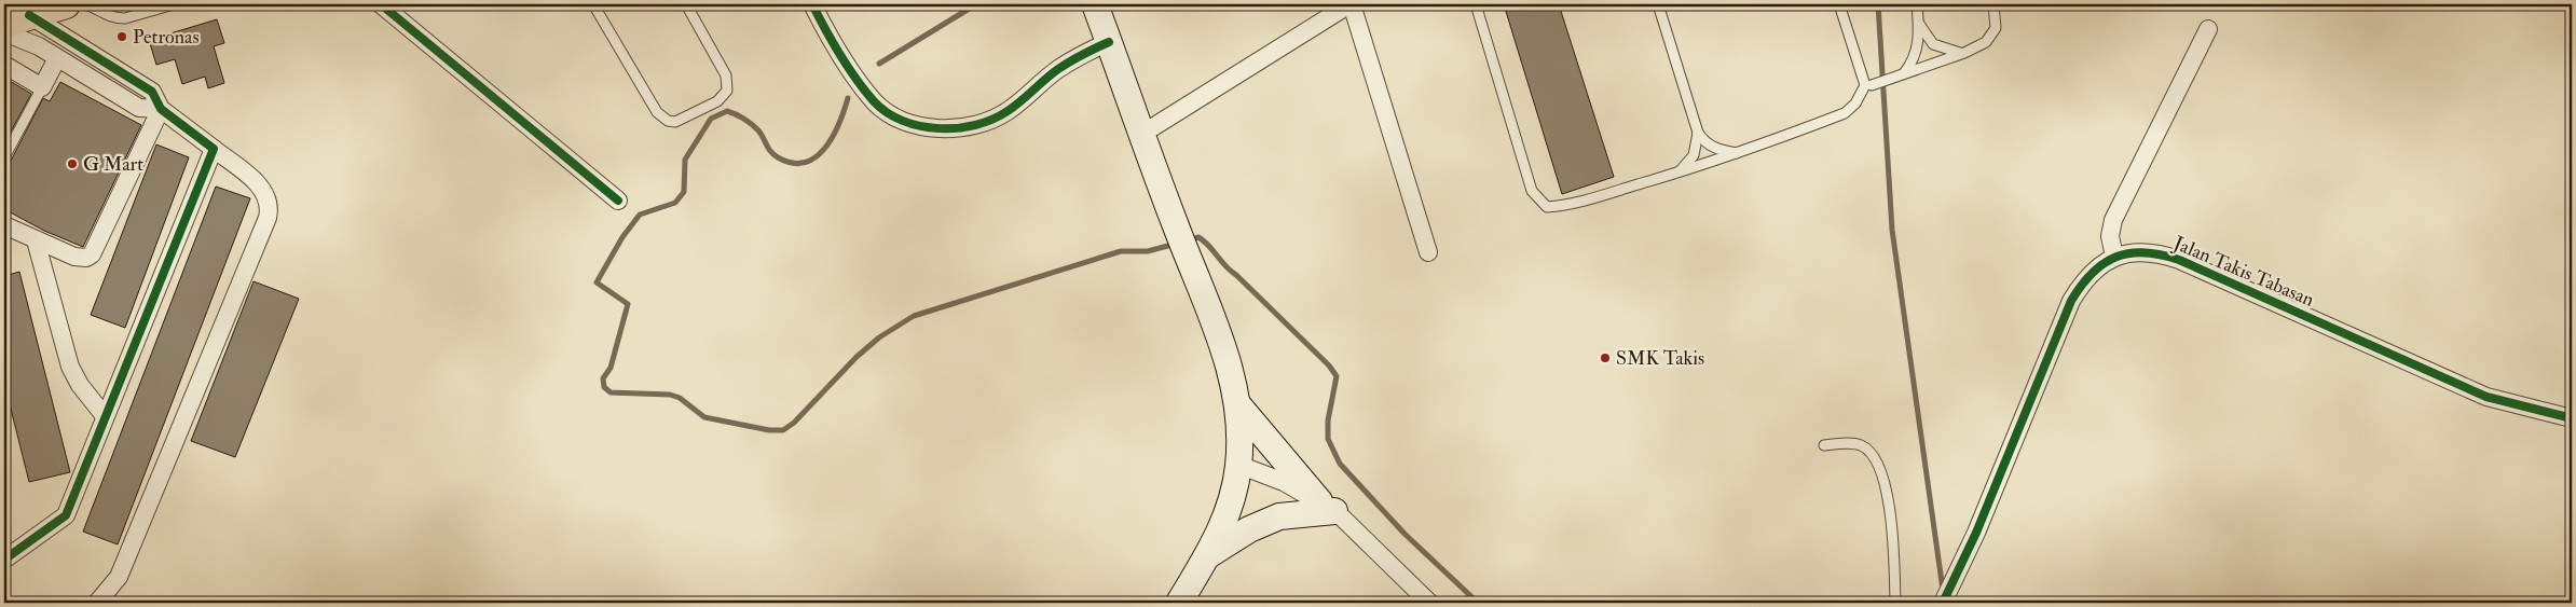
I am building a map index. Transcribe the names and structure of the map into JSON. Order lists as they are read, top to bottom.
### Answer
{
  "streets": {
    "street": ["Jalan Takis Tabasan"]
  },
  "places": ["Petronas", "G Mart", "SMK Takis"]
}
